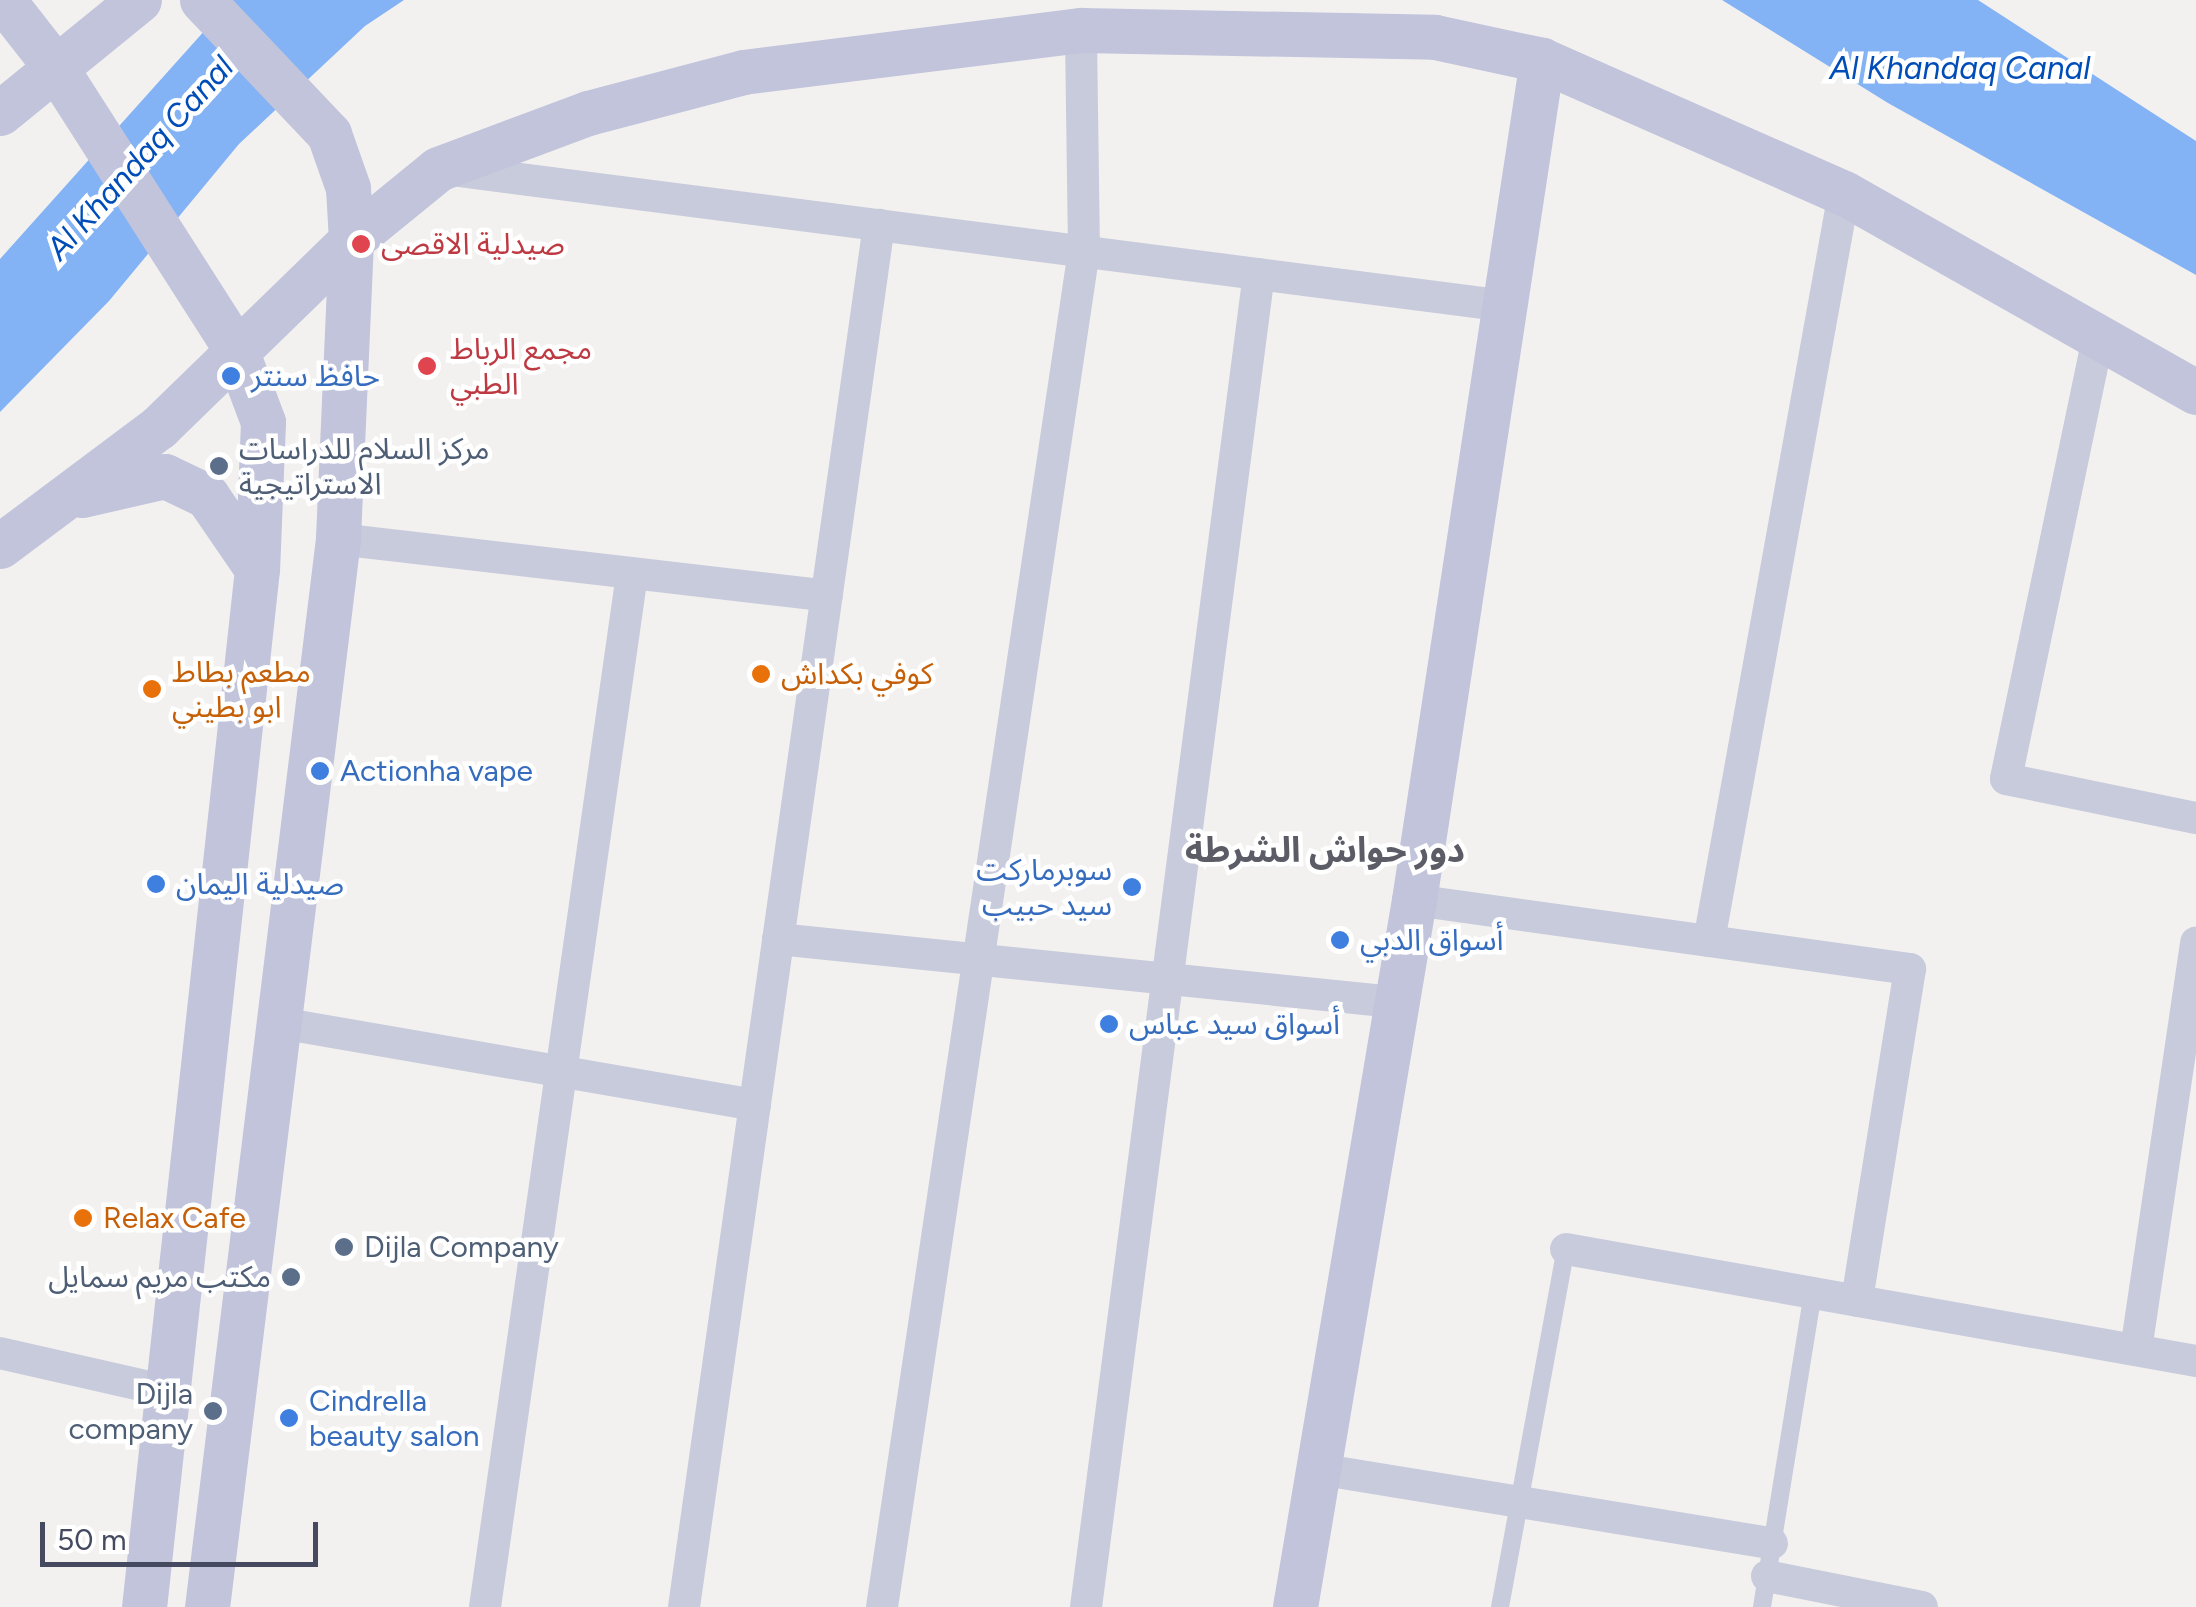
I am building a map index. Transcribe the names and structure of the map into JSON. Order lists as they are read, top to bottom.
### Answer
{
  "districts": ["دور حواش الشرطة"],
  "water": ["Al Khandaq Canal"],
  "places": [
    "صيدلية الاقصى",
    "مجمع الرباط الطبي",
    "حافظ سنتر",
    "مركز السلام للدراسات الاستراتيجية",
    "كوفي بكداش",
    "مطعم بطاط ابو بطيني",
    "Actionha vape",
    "صيدلية اليمان",
    "سوبرماركت سيد حبيب",
    "أسواق الدبي",
    "أسواق سيد عباس",
    "Relax Cafe",
    "Dijla Company",
    "مكتب مريم سمايل",
    "Dijla company",
    "Cindrella beauty salon"
  ],
  "scale_bar": "50 m"
}
